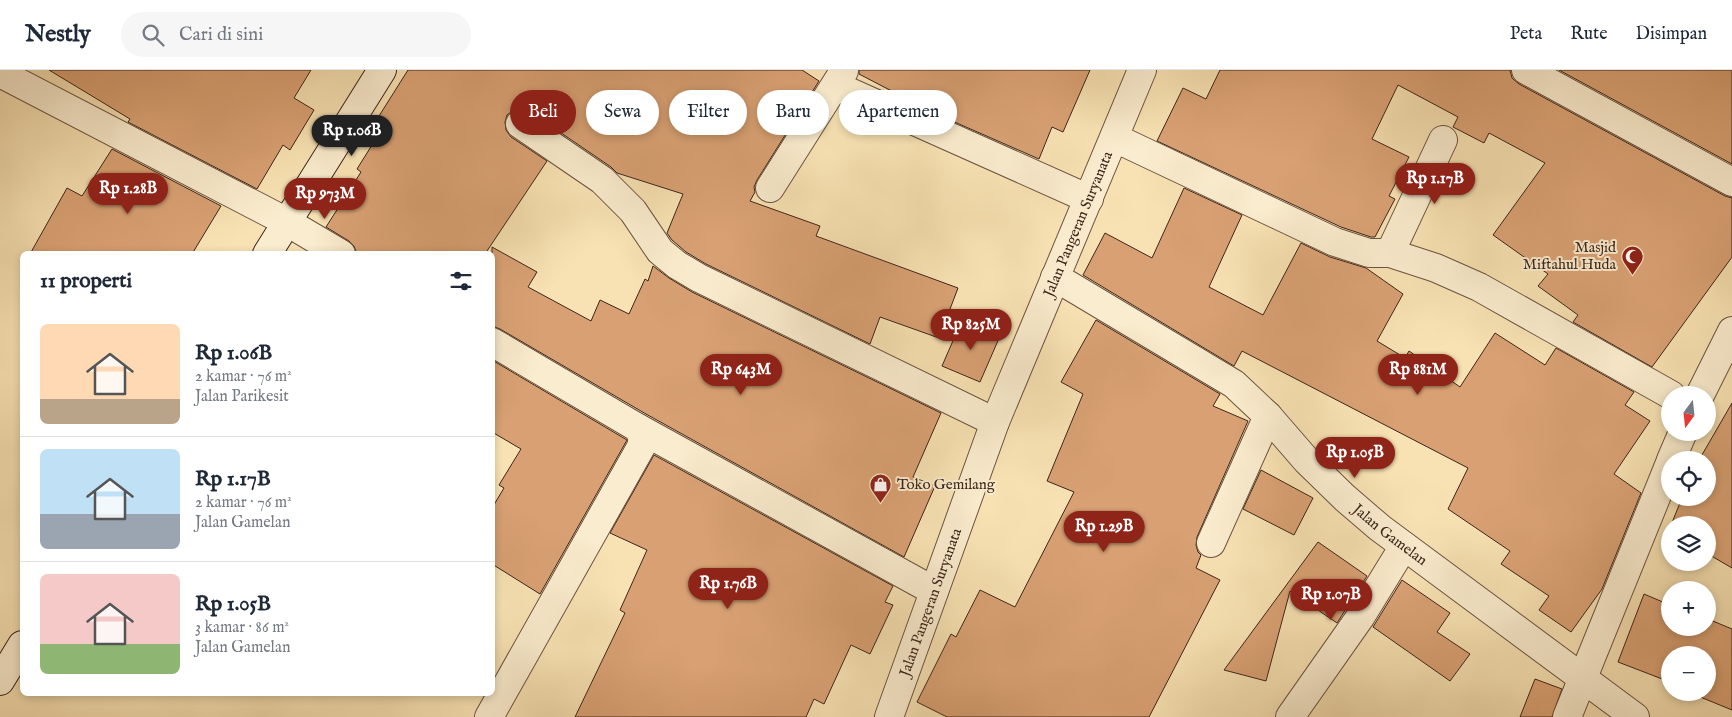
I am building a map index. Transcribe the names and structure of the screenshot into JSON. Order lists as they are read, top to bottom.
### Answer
{
  "streets": {
    "street": ["Jalan Pangeran Suryanata", "Jalan Gamelan"]
  },
  "crossings": [
    ["Jalan Pangeran Suryanata", "Jalan Gamelan"]
  ],
  "places": {
    "mosque": ["Masjid Miftahul Huda"],
    "shop": ["Toko Gemilang"]
  },
  "north": "bottom",
  "page": {
    "header": "Nestly",
    "search": "Cari di sini",
    "nav": ["Peta", "Rute", "Disimpan"],
    "chip": [
      "Beli",
      "Sewa",
      "Filter",
      "Baru",
      "Apartemen"
    ],
    "price": [
      "Rp 1.06B",
      "Rp 1.17B",
      "Rp 1.28B",
      "Rp 973M",
      "Rp 825M",
      "Rp 643M",
      "Rp 881M",
      "Rp 1.05B",
      "Rp 1.29B",
      "Rp 1.76B",
      "Rp 1.07B"
    ],
    "heading": "11 properti",
    "list": [
      {
        "name": "Rp 1.06B",
        "note": "2 kamar · 76 m² · Jalan Parikesit"
      },
      {
        "name": "Rp 1.17B",
        "note": "2 kamar · 76 m² · Jalan Gamelan"
      },
      {
        "name": "Rp 1.05B",
        "note": "3 kamar · 86 m² · Jalan Gamelan"
      }
    ],
    "map_buttons": ["+", "−"]
  }
}
